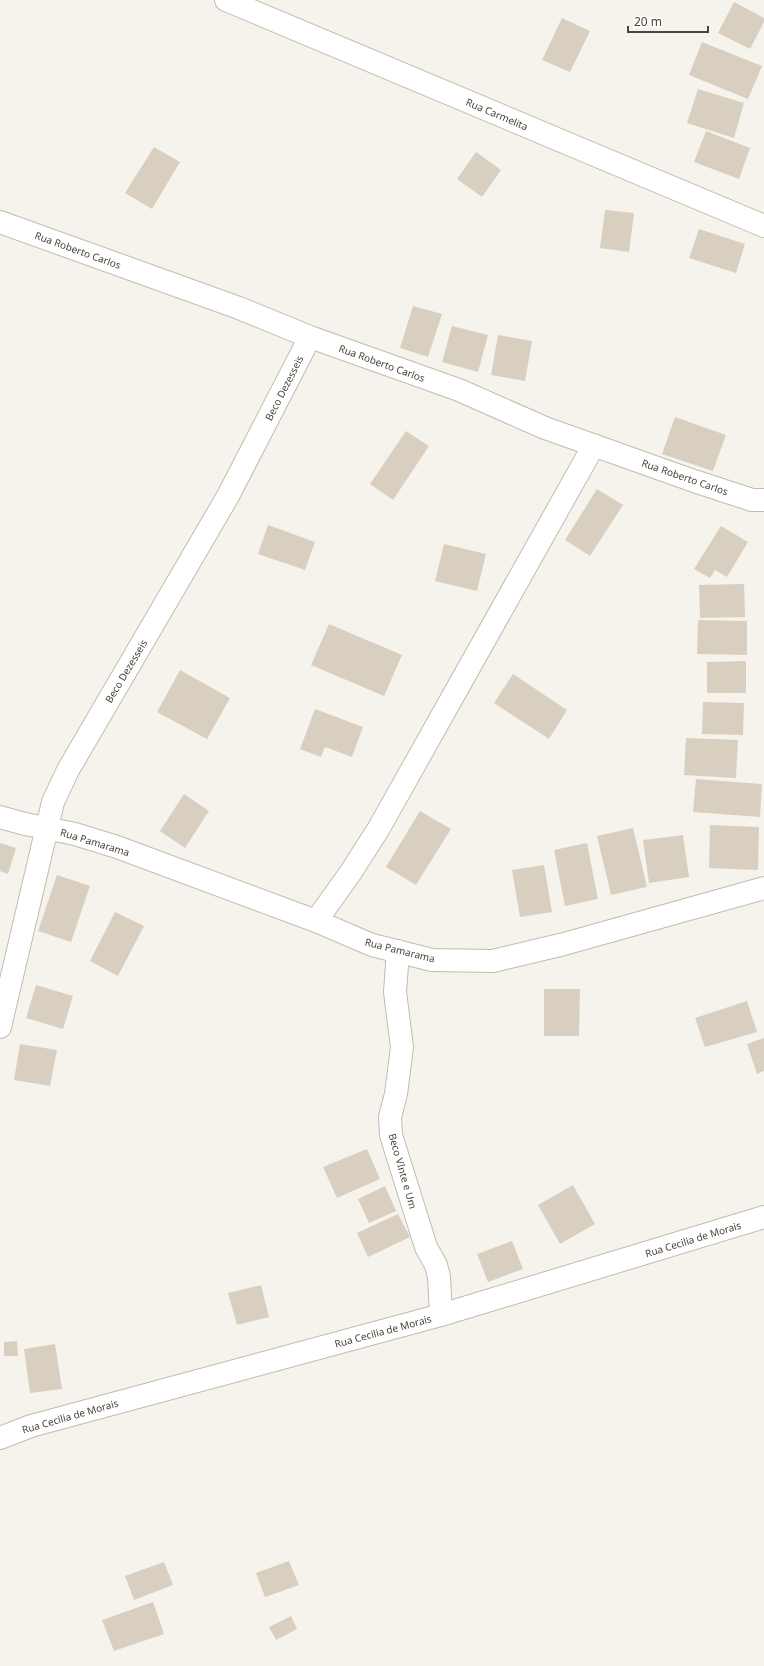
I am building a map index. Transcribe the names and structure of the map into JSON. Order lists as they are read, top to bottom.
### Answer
{
  "streets": {
    "street": [
      "Rua Carmelita",
      "Rua Roberto Carlos",
      "Beco Dezesseis",
      "Rua Pamarama",
      "Beco VInte e Um",
      "Rua Cecilia de Morais"
    ]
  },
  "crossings": [
    ["Rua Roberto Carlos", "Beco Dezesseis"],
    ["Beco Dezesseis", "Rua Pamarama"],
    ["Rua Pamarama", "Beco VInte e Um"],
    ["Beco VInte e Um", "Rua Cecilia de Morais"]
  ],
  "scale_bar": "20 m"
}
